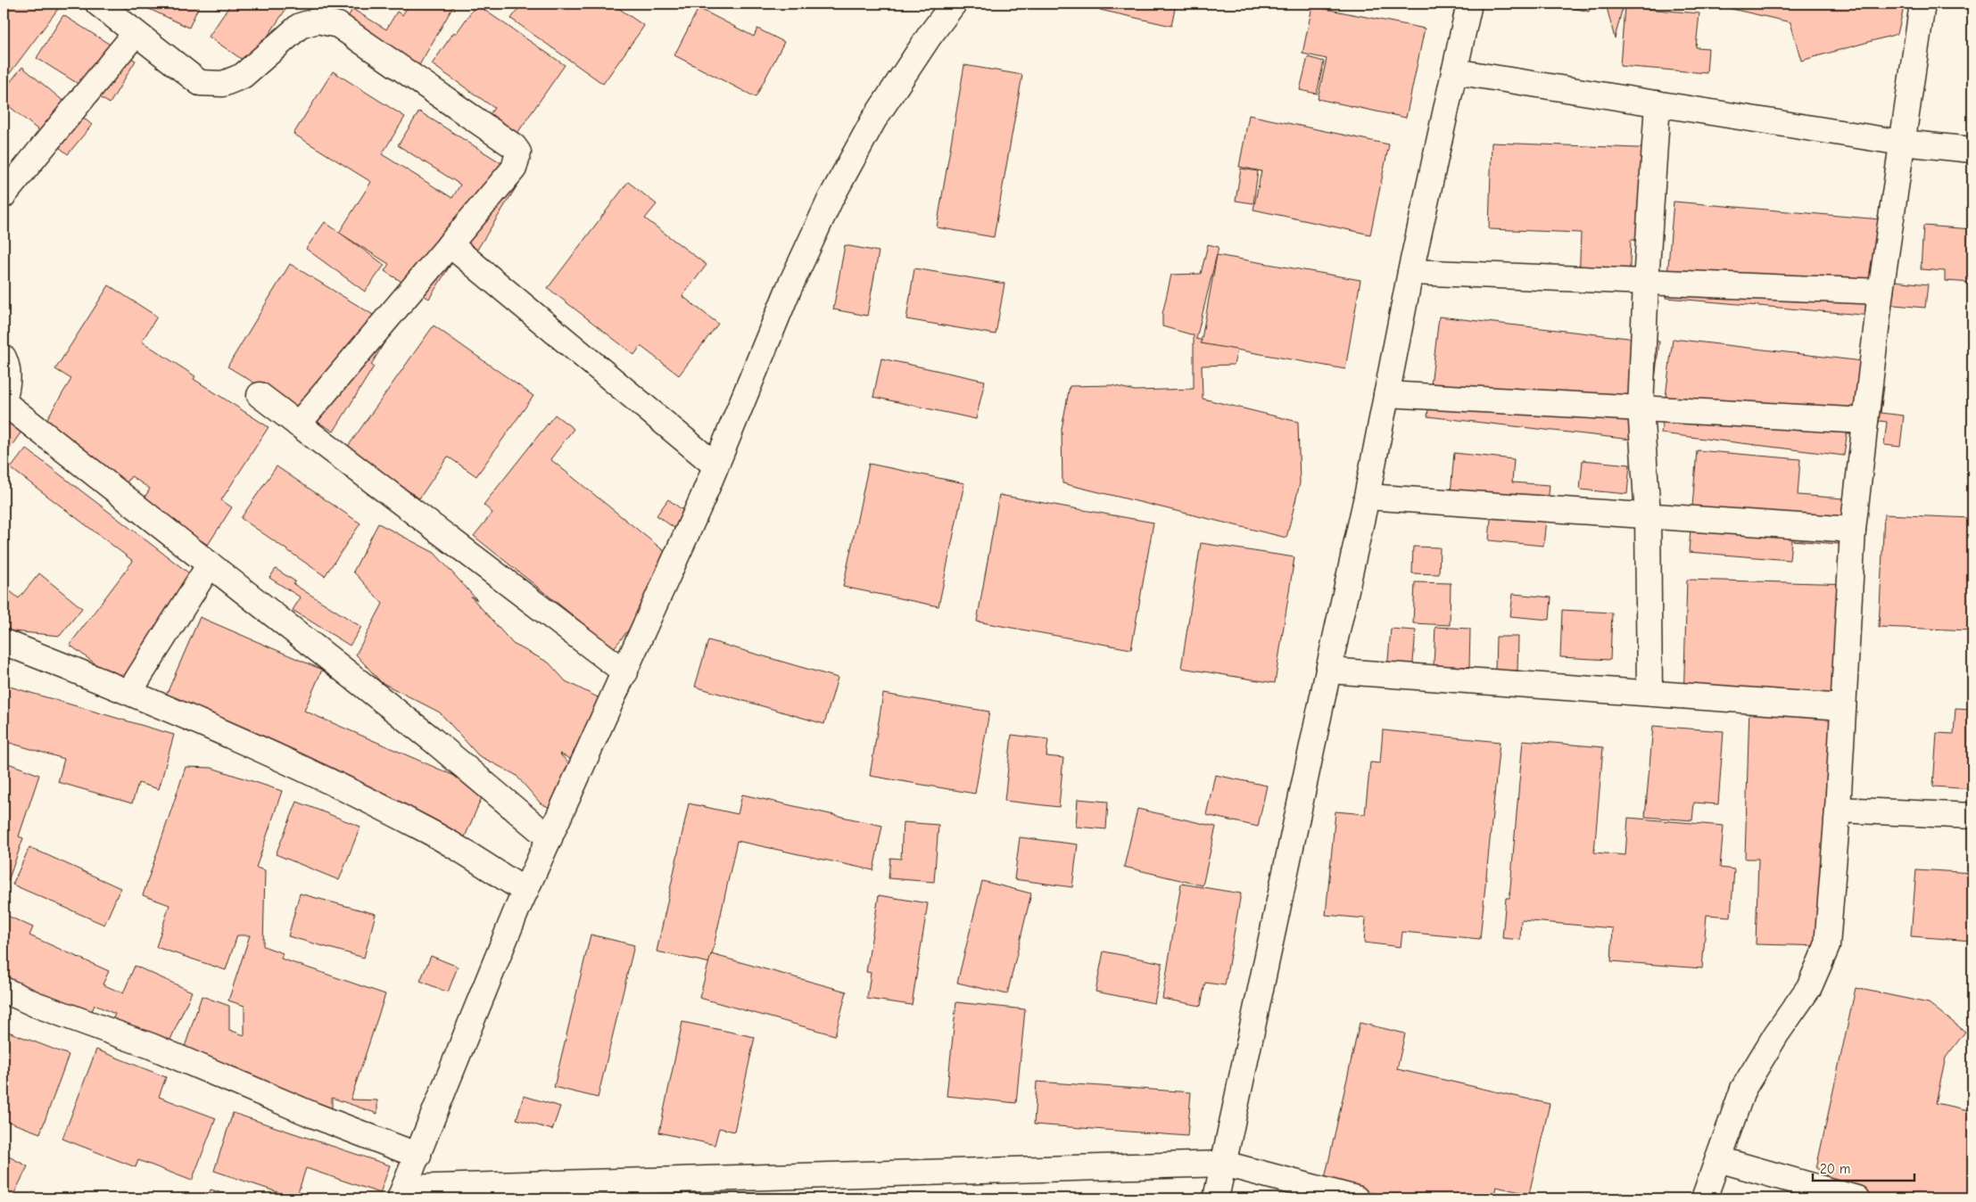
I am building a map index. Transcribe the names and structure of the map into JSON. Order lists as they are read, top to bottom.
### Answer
{
  "scale_bar": "20 m"
}
